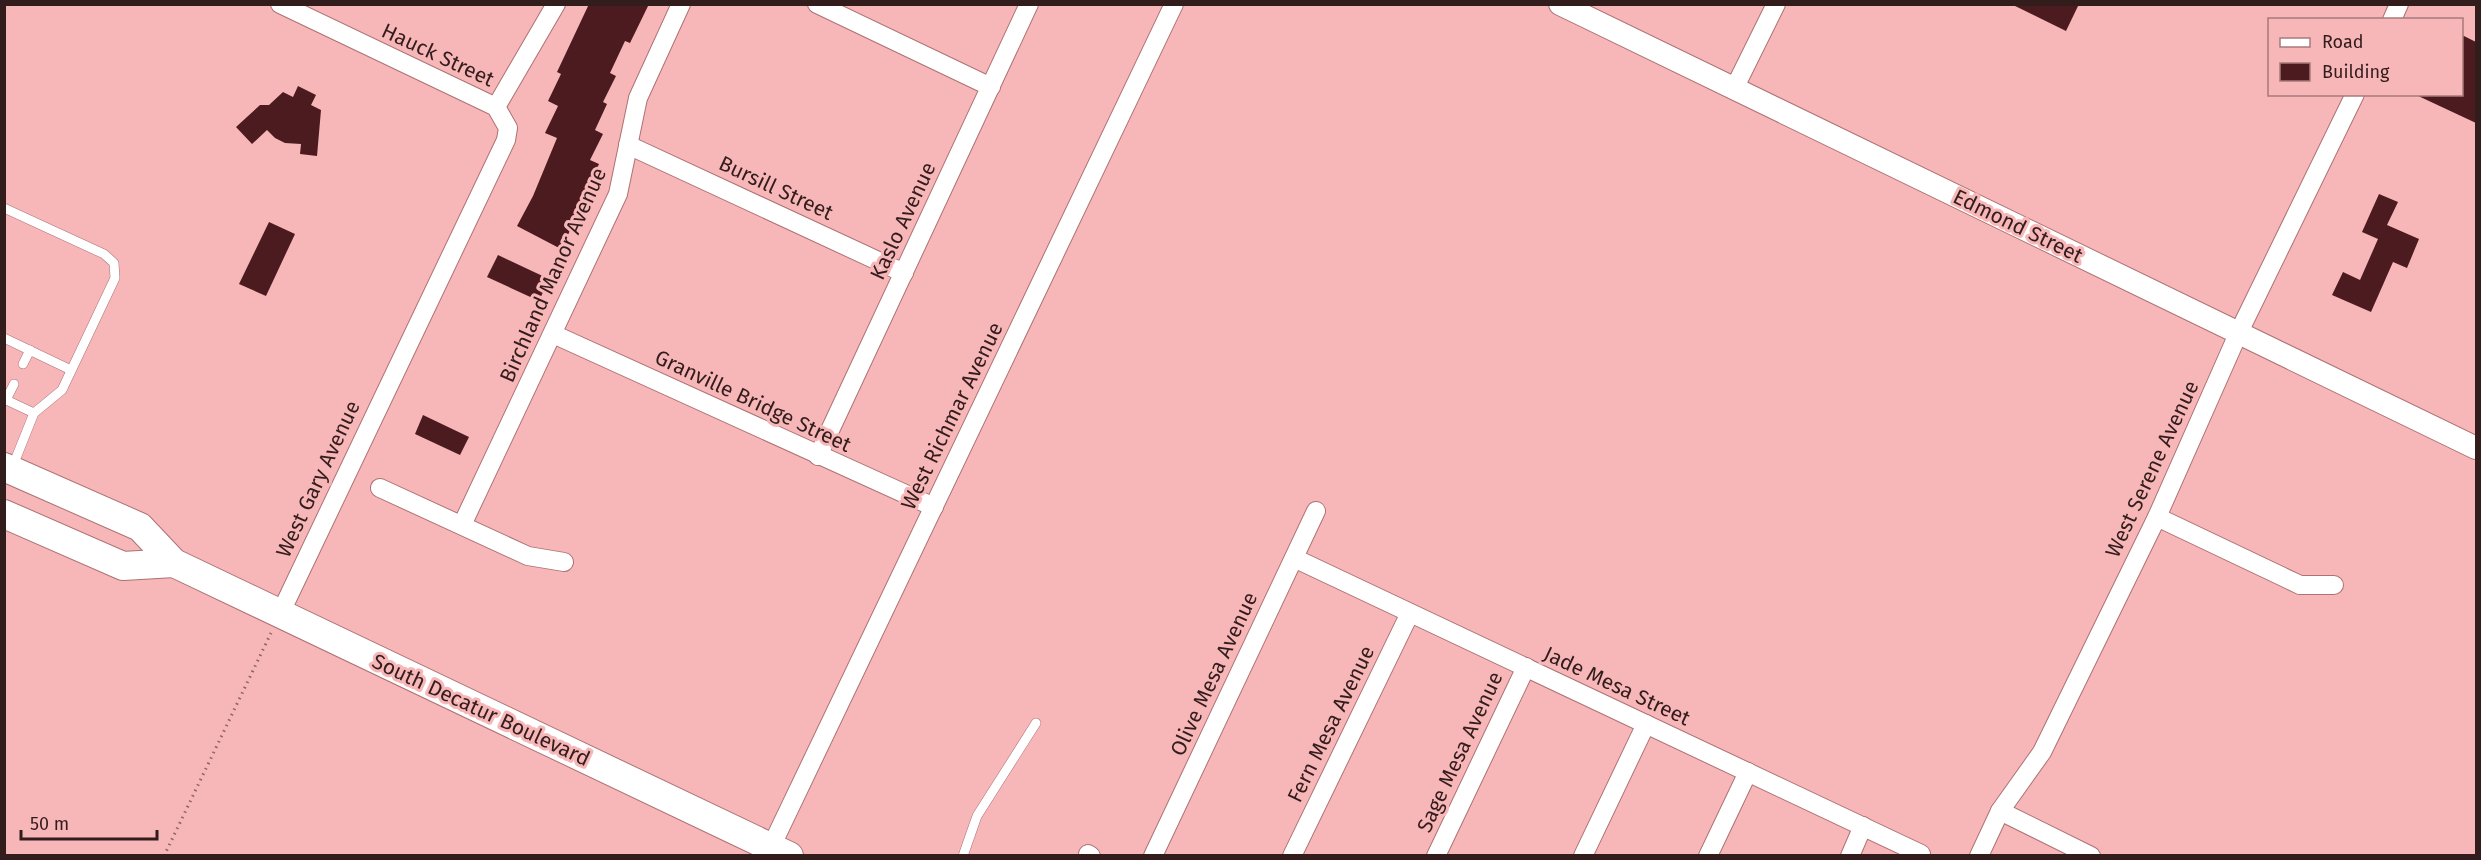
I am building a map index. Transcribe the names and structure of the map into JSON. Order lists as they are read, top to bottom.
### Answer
{
  "streets": {
    "main road": ["South Decatur Boulevard"],
    "street": [
      "Hauck Street",
      "Bursill Street",
      "Kaslo Avenue",
      "Edmond Street",
      "Birchland Manor Avenue",
      "Granville Bridge Street",
      "West Richmar Avenue",
      "West Serene Avenue",
      "West Gary Avenue",
      "Olive Mesa Avenue",
      "Jade Mesa Street",
      "Fern Mesa Avenue",
      "Sage Mesa Avenue"
    ]
  },
  "crossings": [
    ["Hauck Street", "West Gary Avenue"],
    ["Bursill Street", "Kaslo Avenue"],
    ["Bursill Street", "Birchland Manor Avenue"],
    ["Kaslo Avenue", "Granville Bridge Street"],
    ["Edmond Street", "West Serene Avenue"],
    ["Birchland Manor Avenue", "Granville Bridge Street"],
    ["Granville Bridge Street", "West Richmar Avenue"],
    ["West Richmar Avenue", "South Decatur Boulevard"],
    ["West Gary Avenue", "South Decatur Boulevard"],
    ["Olive Mesa Avenue", "Jade Mesa Street"],
    ["Jade Mesa Street", "Fern Mesa Avenue"],
    ["Jade Mesa Street", "Sage Mesa Avenue"]
  ],
  "legend": ["Road", "Building"],
  "scale_bar": "50 m"
}
